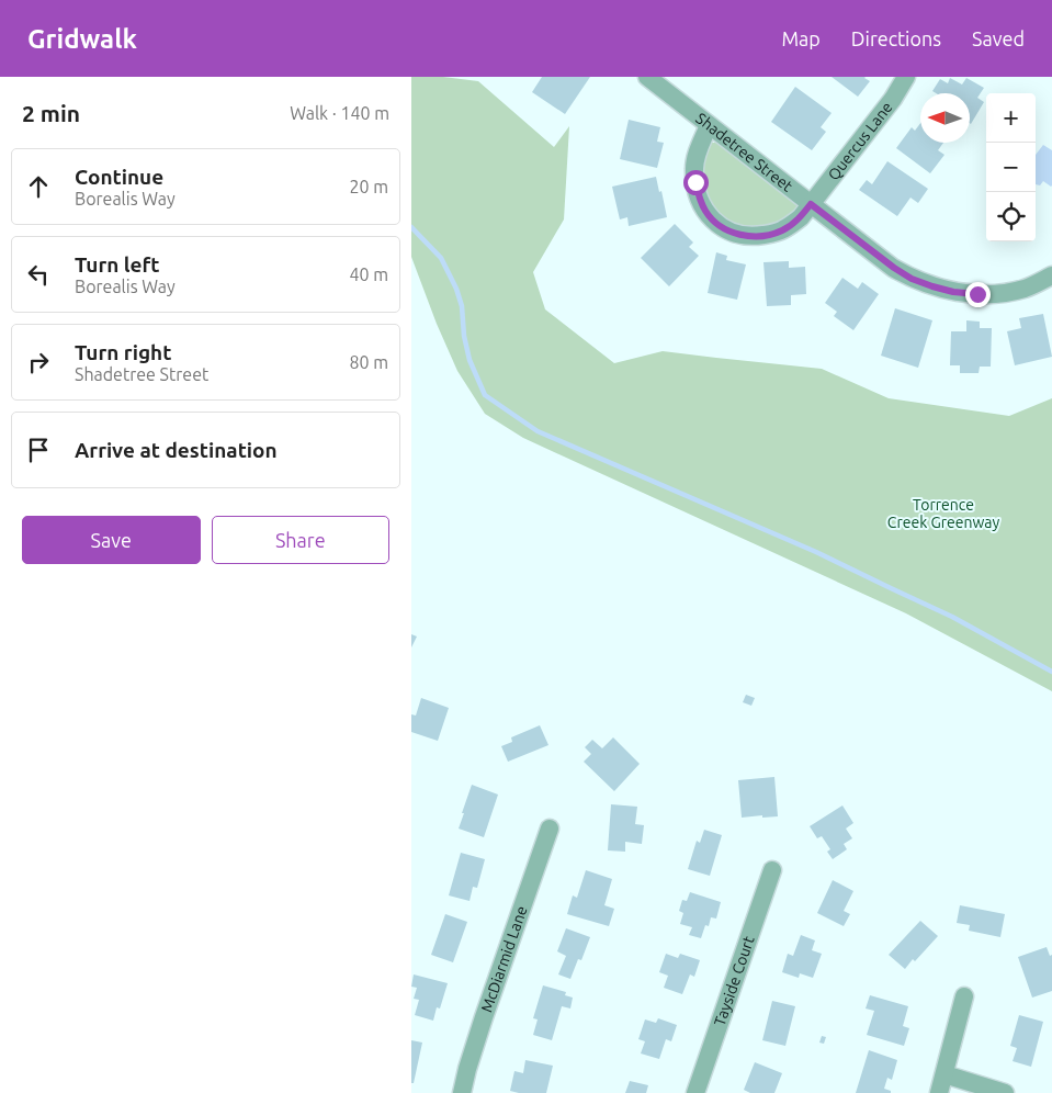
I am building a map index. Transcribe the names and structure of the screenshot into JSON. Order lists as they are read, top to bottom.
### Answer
{
  "streets": {
    "street": [
      "Quercus Lane",
      "Shadetree Street",
      "McDiarmid Lane",
      "Tayside Court"
    ]
  },
  "crossings": [
    ["Quercus Lane", "Shadetree Street"]
  ],
  "parks": ["Torrence Creek Greenway"],
  "north": "left",
  "page": {
    "header": "Gridwalk",
    "nav": ["Map", "Directions", "Saved"],
    "heading": ["2 min", "Walk · 140 m"],
    "map_buttons": ["+", "−"],
    "list": [
      ["Continue", "Borealis Way", "20 m"],
      ["Turn left", "Borealis Way", "40 m"],
      ["Turn right", "Shadetree Street", "80 m"],
      "Arrive at destination"
    ],
    "buttons": ["Save", "Share"]
  }
}
